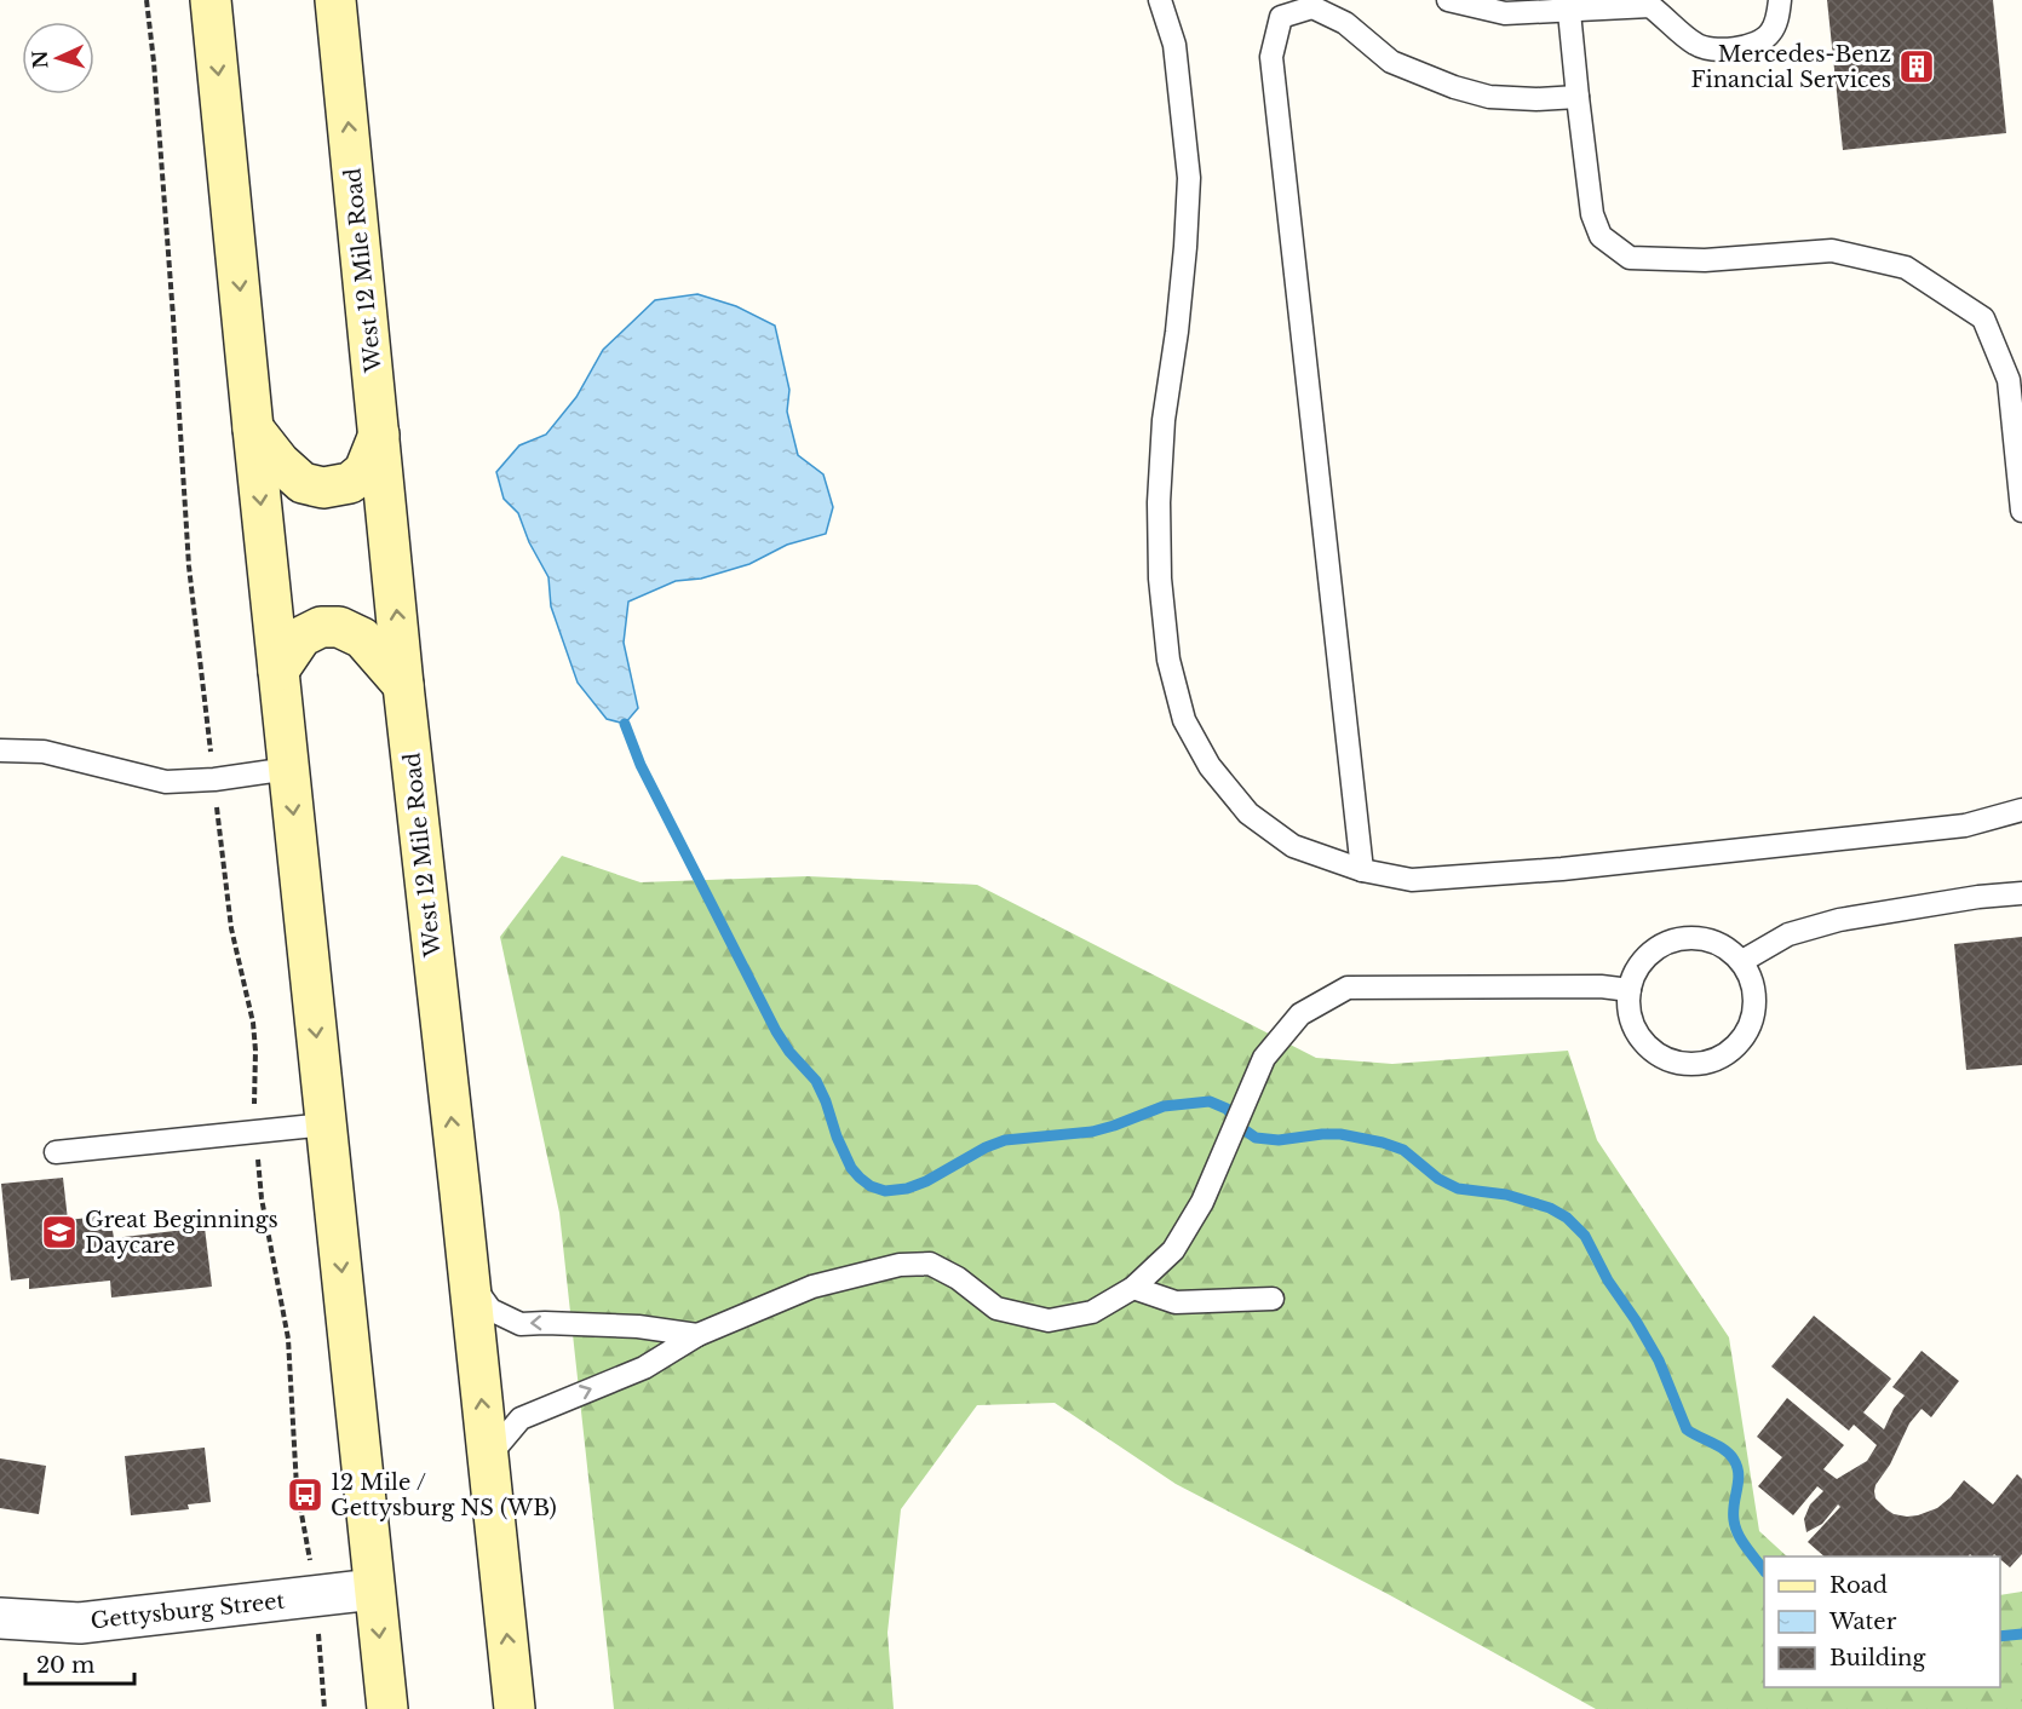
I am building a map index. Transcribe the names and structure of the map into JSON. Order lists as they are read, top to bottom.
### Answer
{
  "streets": {
    "main road": ["West 12 Mile Road"],
    "street": ["Gettysburg Street"]
  },
  "places": {
    "building": ["Mercedes-Benz Financial Services"],
    "school or university": ["Great Beginnings Daycare"],
    "bus stop": ["12 Mile / Gettysburg NS (WB)"]
  },
  "legend": ["Road", "Water", "Building"],
  "scale_bar": "20 m",
  "north": "left"
}
